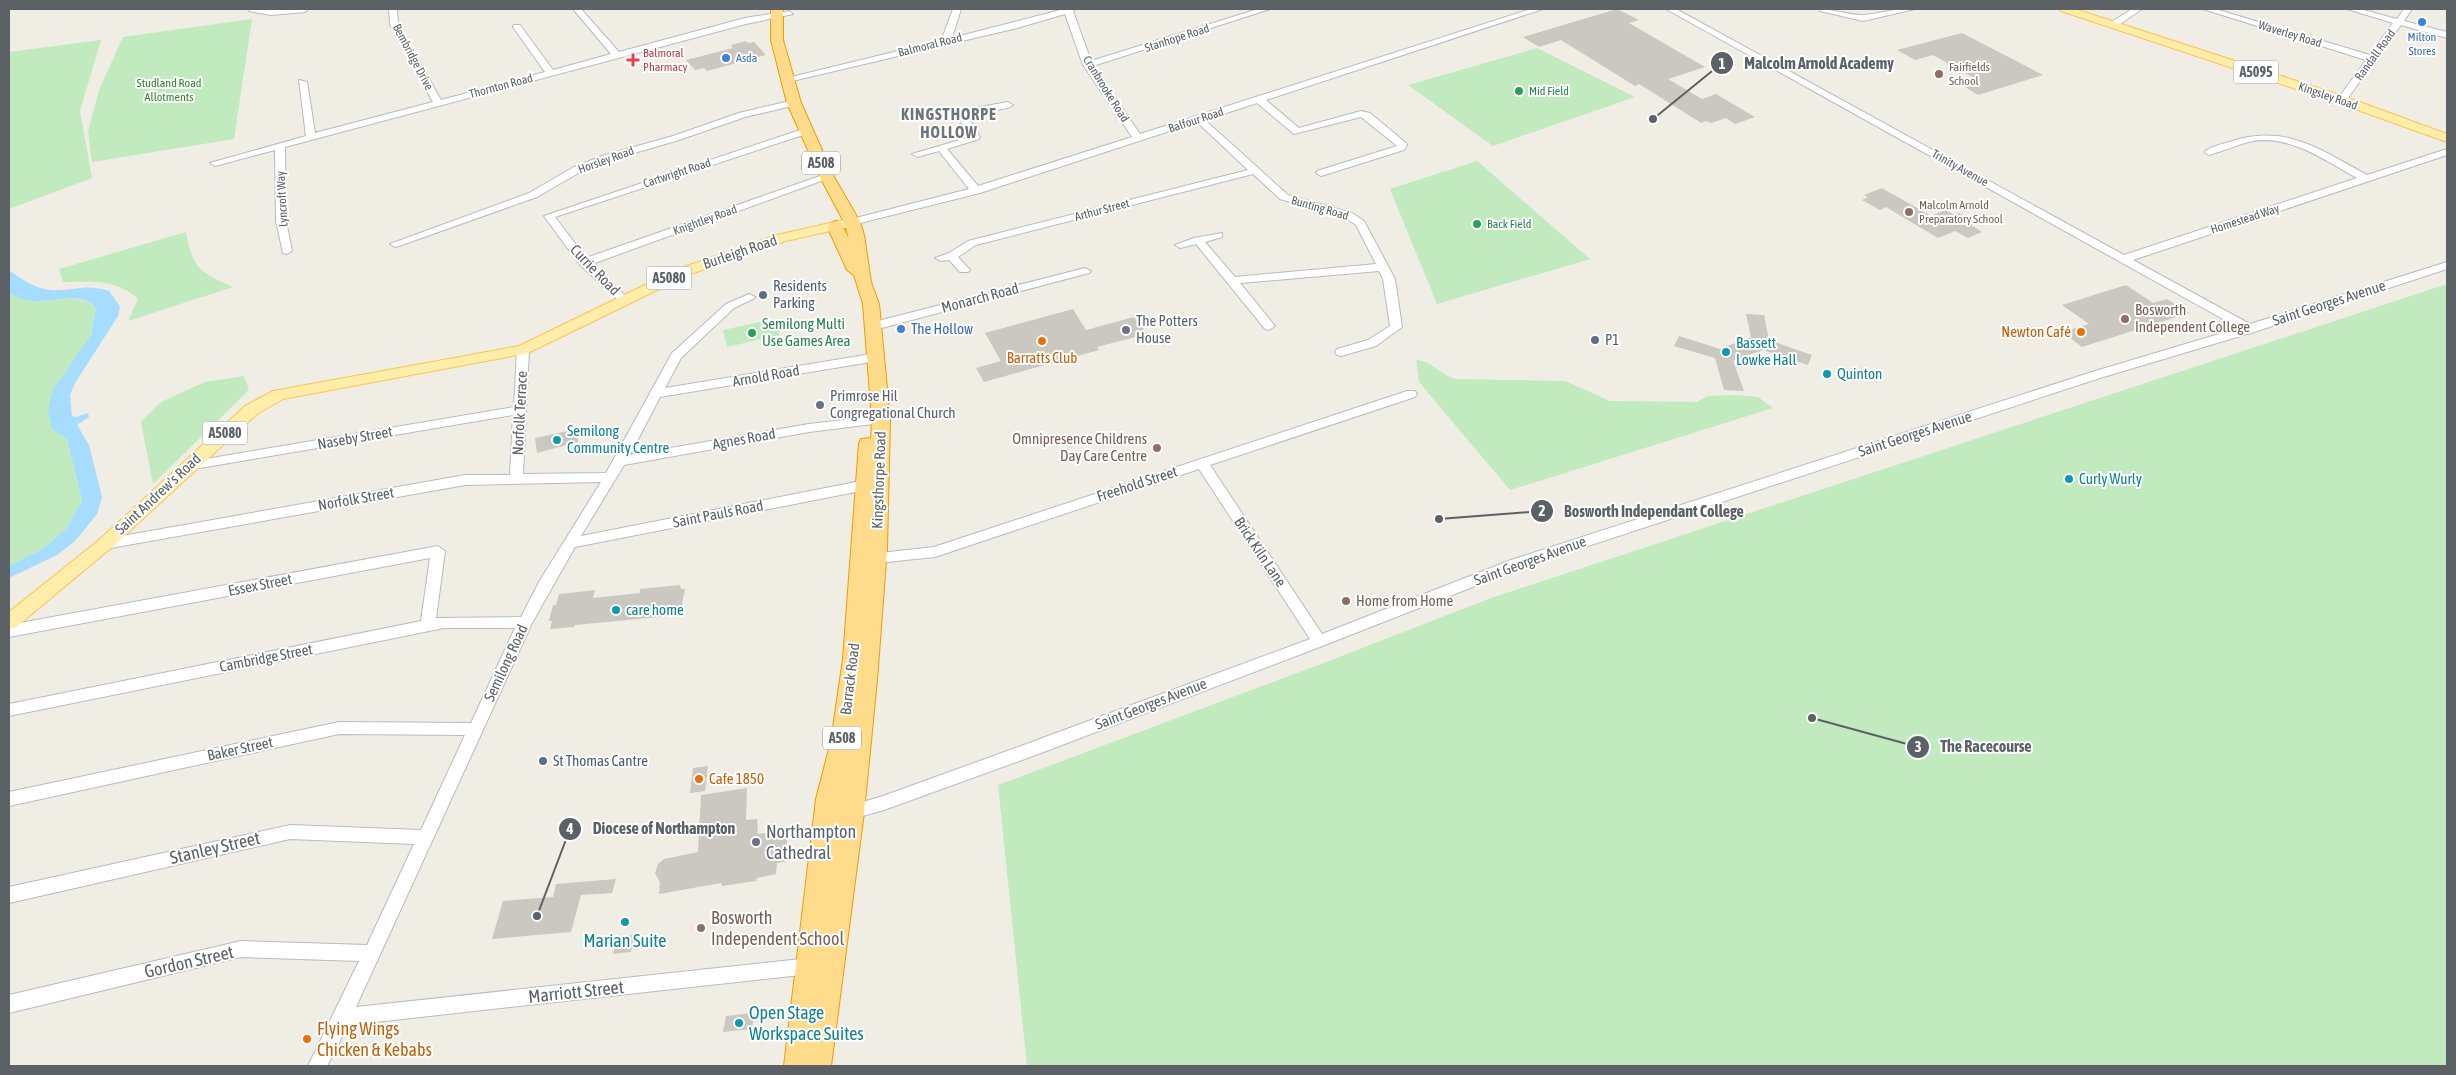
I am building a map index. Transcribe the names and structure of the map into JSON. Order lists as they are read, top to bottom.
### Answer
{
  "streets": {
    "highway": ["A508", "Kingsthorpe Road", "Barrack Road"],
    "main road": [
      "A5095",
      "Kingsley Road",
      "Burleigh Road",
      "A5080",
      "Saint Andrew's Road"
    ],
    "street": [
      "Waverley Road",
      "Stanhope Road",
      "Balmoral Road",
      "Randall Road",
      "Bembridge Drive",
      "Thornton Road",
      "Cranbrooke Road",
      "Balfour Road",
      "Horsley Road",
      "Trinity Avenue",
      "Cartwright Road",
      "Lyncroft Way",
      "Bunting Road",
      "Arthur Street",
      "Homestead Way",
      "Knightley Road",
      "Currie Road",
      "Monarch Road",
      "Saint Georges Avenue",
      "Arnold Road",
      "Norfolk Terrace",
      "Naseby Street",
      "Agnes Road",
      "Freehold Street",
      "Norfolk Street",
      "Saint Pauls Road",
      "Brick Kiln Lane",
      "Essex Street",
      "Cambridge Street",
      "Semilong Road",
      "Baker Street",
      "Stanley Street",
      "Gordon Street",
      "Marriott Street"
    ]
  },
  "crossings": [
    ["Waverley Road", "Randall Road"],
    ["Stanhope Road", "Cranbrooke Road"],
    ["Balmoral Road", "Cranbrooke Road"],
    ["Balmoral Road", "A508"],
    ["Randall Road", "Kingsley Road"],
    ["Bembridge Drive", "Thornton Road"],
    ["Thornton Road", "A508"],
    ["Thornton Road", "Lyncroft Way"],
    ["Cranbrooke Road", "Balfour Road"],
    ["Balfour Road", "A508"],
    ["Balfour Road", "Bunting Road"],
    ["Balfour Road", "Burleigh Road"],
    ["Balfour Road", "Kingsthorpe Road"],
    ["Horsley Road", "A508"],
    ["A508", "Cartwright Road"],
    ["A508", "Knightley Road"],
    ["A508", "Burleigh Road"],
    ["A508", "Kingsthorpe Road"],
    ["Trinity Avenue", "Homestead Way"],
    ["Trinity Avenue", "Saint Georges Avenue"],
    ["Cartwright Road", "Currie Road"],
    ["Bunting Road", "Arthur Street"],
    ["Knightley Road", "Currie Road"],
    ["Burleigh Road", "Currie Road"],
    ["Burleigh Road", "Norfolk Terrace"],
    ["Burleigh Road", "Kingsthorpe Road"],
    ["Burleigh Road", "Saint Andrew's Road"],
    ["Monarch Road", "Kingsthorpe Road"],
    ["Saint Georges Avenue", "Brick Kiln Lane"],
    ["Saint Georges Avenue", "Barrack Road"],
    ["Arnold Road", "Kingsthorpe Road"],
    ["Arnold Road", "Semilong Road"],
    ["Norfolk Terrace", "Naseby Street"],
    ["Norfolk Terrace", "Norfolk Street"],
    ["Naseby Street", "Saint Andrew's Road"],
    ["Agnes Road", "Kingsthorpe Road"],
    ["Agnes Road", "Semilong Road"],
    ["Kingsthorpe Road", "Freehold Street"],
    ["Kingsthorpe Road", "Saint Pauls Road"],
    ["Kingsthorpe Road", "Barrack Road"],
    ["Freehold Street", "Brick Kiln Lane"],
    ["Freehold Street", "Barrack Road"],
    ["Saint Andrew's Road", "Norfolk Street"],
    ["Norfolk Street", "Semilong Road"],
    ["Saint Pauls Road", "Semilong Road"],
    ["Essex Street", "Cambridge Street"],
    ["Cambridge Street", "Semilong Road"],
    ["Semilong Road", "Baker Street"],
    ["Semilong Road", "Stanley Street"],
    ["Semilong Road", "Gordon Street"],
    ["Semilong Road", "Marriott Street"],
    ["Barrack Road", "Marriott Street"]
  ],
  "districts": ["KINGSTHORPE HOLLOW"],
  "parks": ["Studland Road Allotments"],
  "places": {
    "other": [
      "Milton Stores",
      "Asda",
      "Fairfields School",
      "Mid Field",
      "Malcolm Arnold Academy",
      "Malcolm Arnold Preparatory School",
      "Back Field",
      "Residents Parking",
      "Bosworth Independent College",
      "The Hollow",
      "The Potters House",
      "Newton Café",
      "Semilong Multi Use Games Area",
      "P1",
      "Barratts Club",
      "Bassett Lowke Hall",
      "Quinton",
      "Primrose Hil Congregational Church",
      "Semilong Community Centre",
      "Omnipresence Childrens Day Care Centre",
      "Curly Wurly",
      "Bosworth Independant College",
      "Home from Home",
      "care home",
      "The Racecourse",
      "St Thomas Cantre",
      "Cafe 1850",
      "Northampton Cathedral",
      "Diocese of Northampton",
      "Marian Suite",
      "Bosworth Independent School",
      "Open Stage Workspace Suites",
      "Flying Wings Chicken & Kebabs"
    ],
    "health": ["Balmoral Pharmacy"]
  }
}
